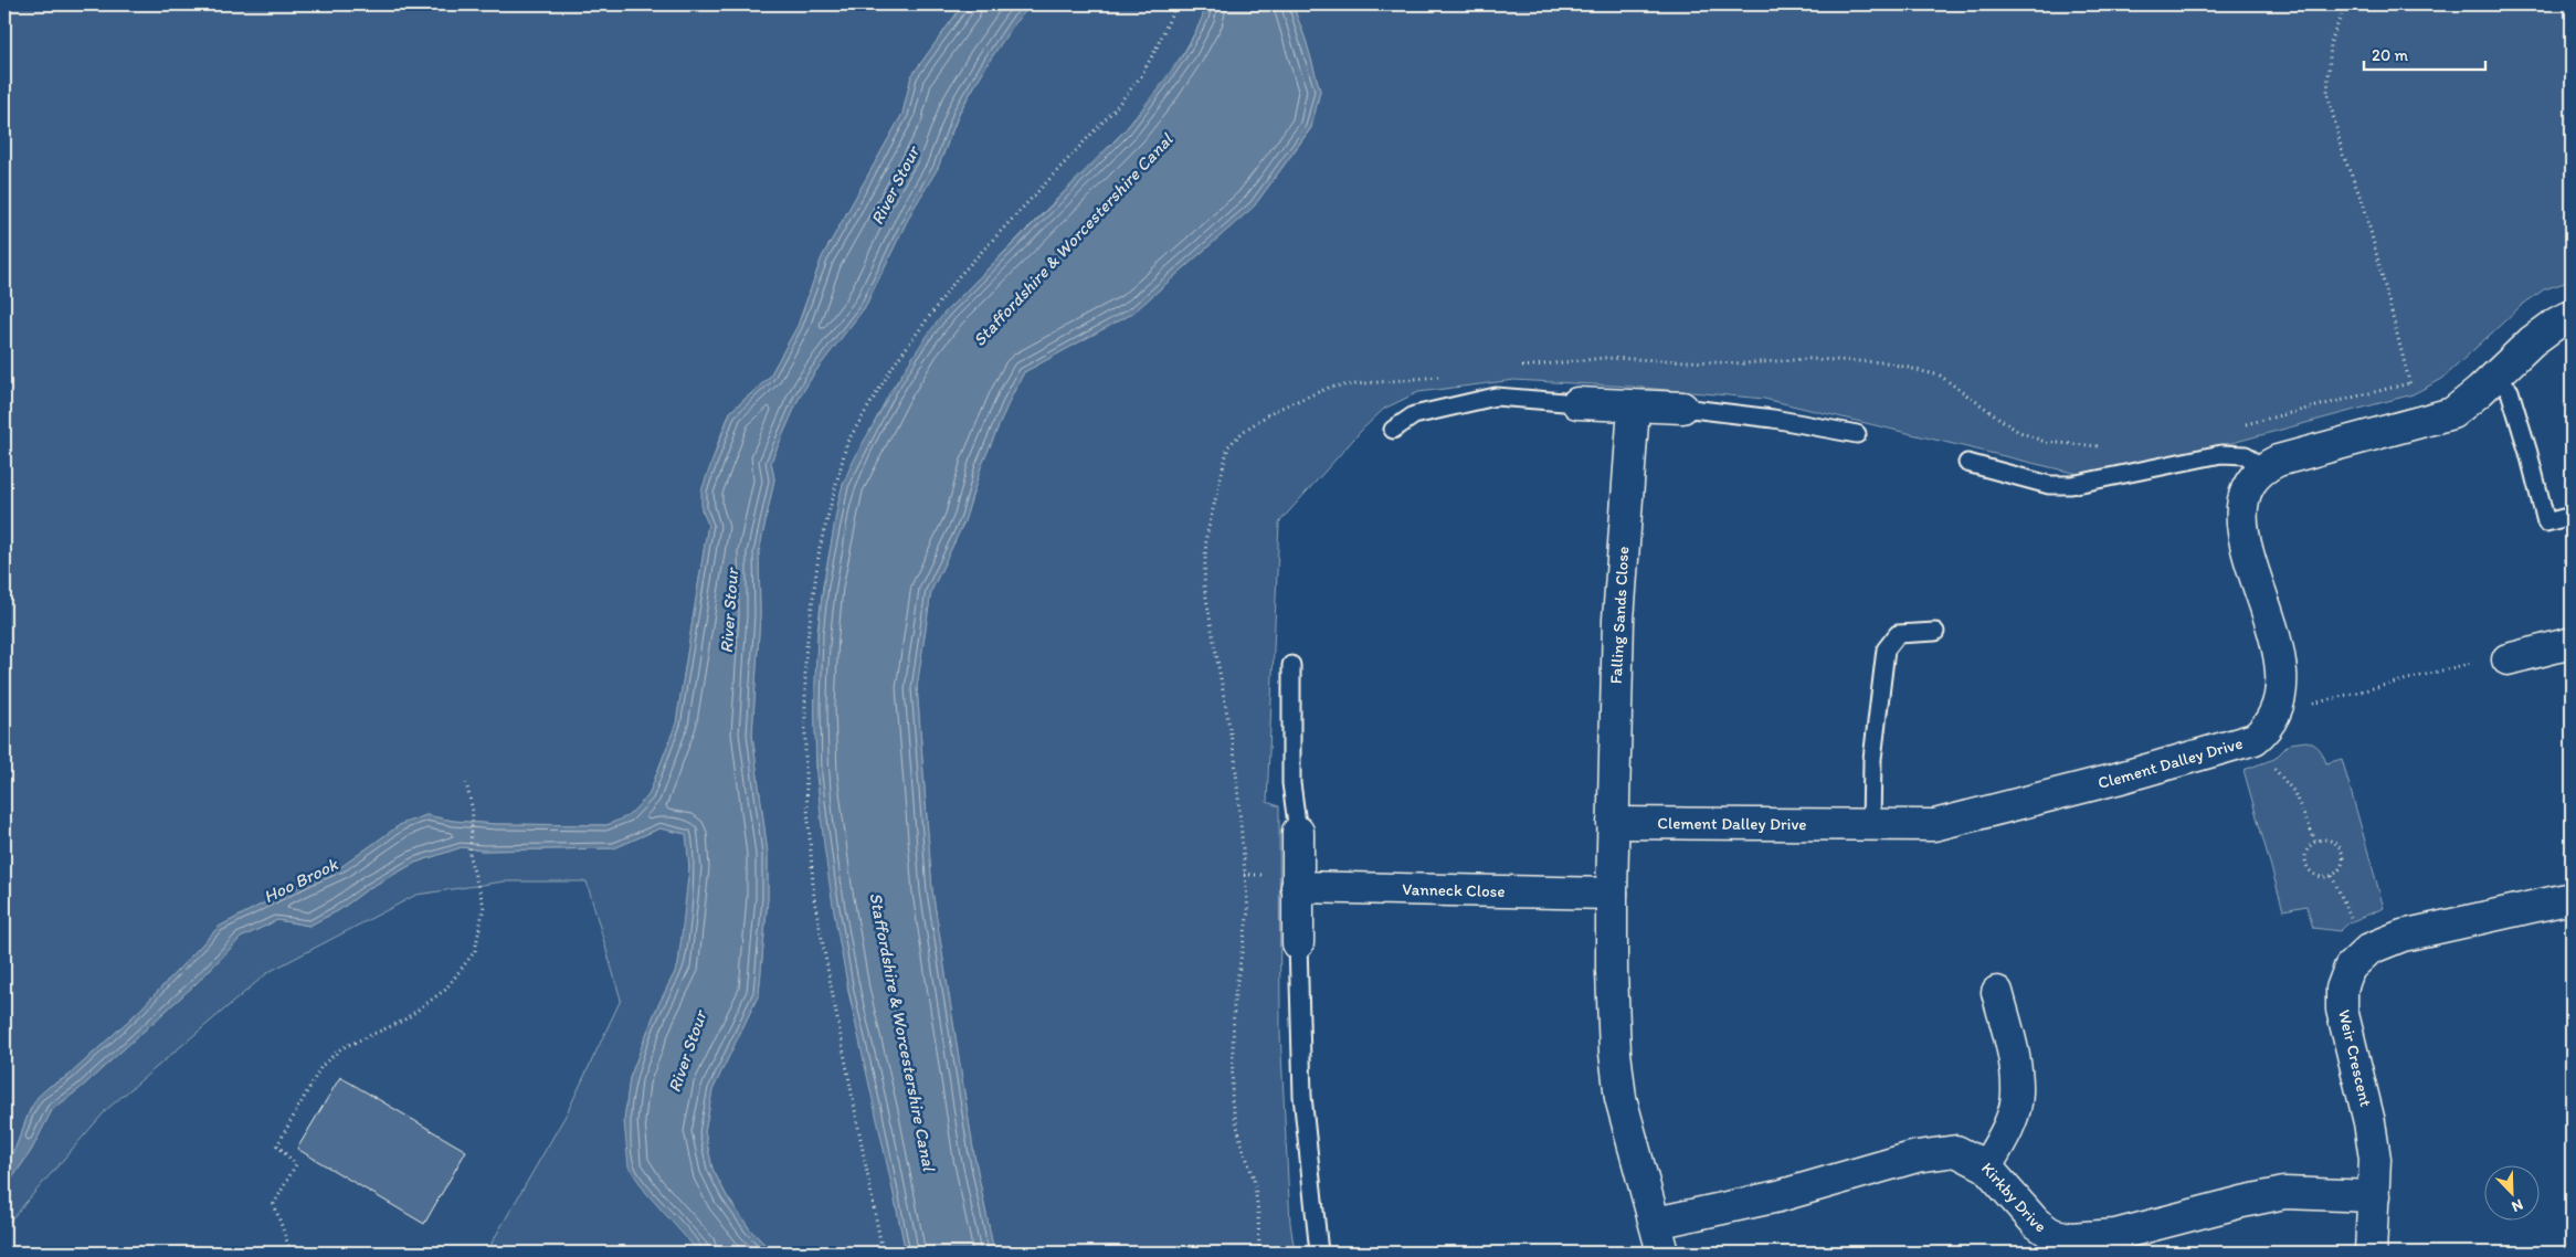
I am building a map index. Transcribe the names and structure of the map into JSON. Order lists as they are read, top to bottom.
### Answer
{
  "streets": {
    "street": [
      "Falling Sands Close",
      "Clement Dalley Drive",
      "Vanneck Close",
      "Weir Crescent",
      "Kirkby Drive"
    ]
  },
  "crossings": [
    ["Falling Sands Close", "Clement Dalley Drive"],
    ["Falling Sands Close", "Vanneck Close"],
    ["Falling Sands Close", "Kirkby Drive"],
    ["Weir Crescent", "Kirkby Drive"]
  ],
  "water": ["River Stour", "Staffordshire & Worcestershire Canal", "Hoo Brook"],
  "scale_bar": "20 m",
  "north": "bottom right"
}
